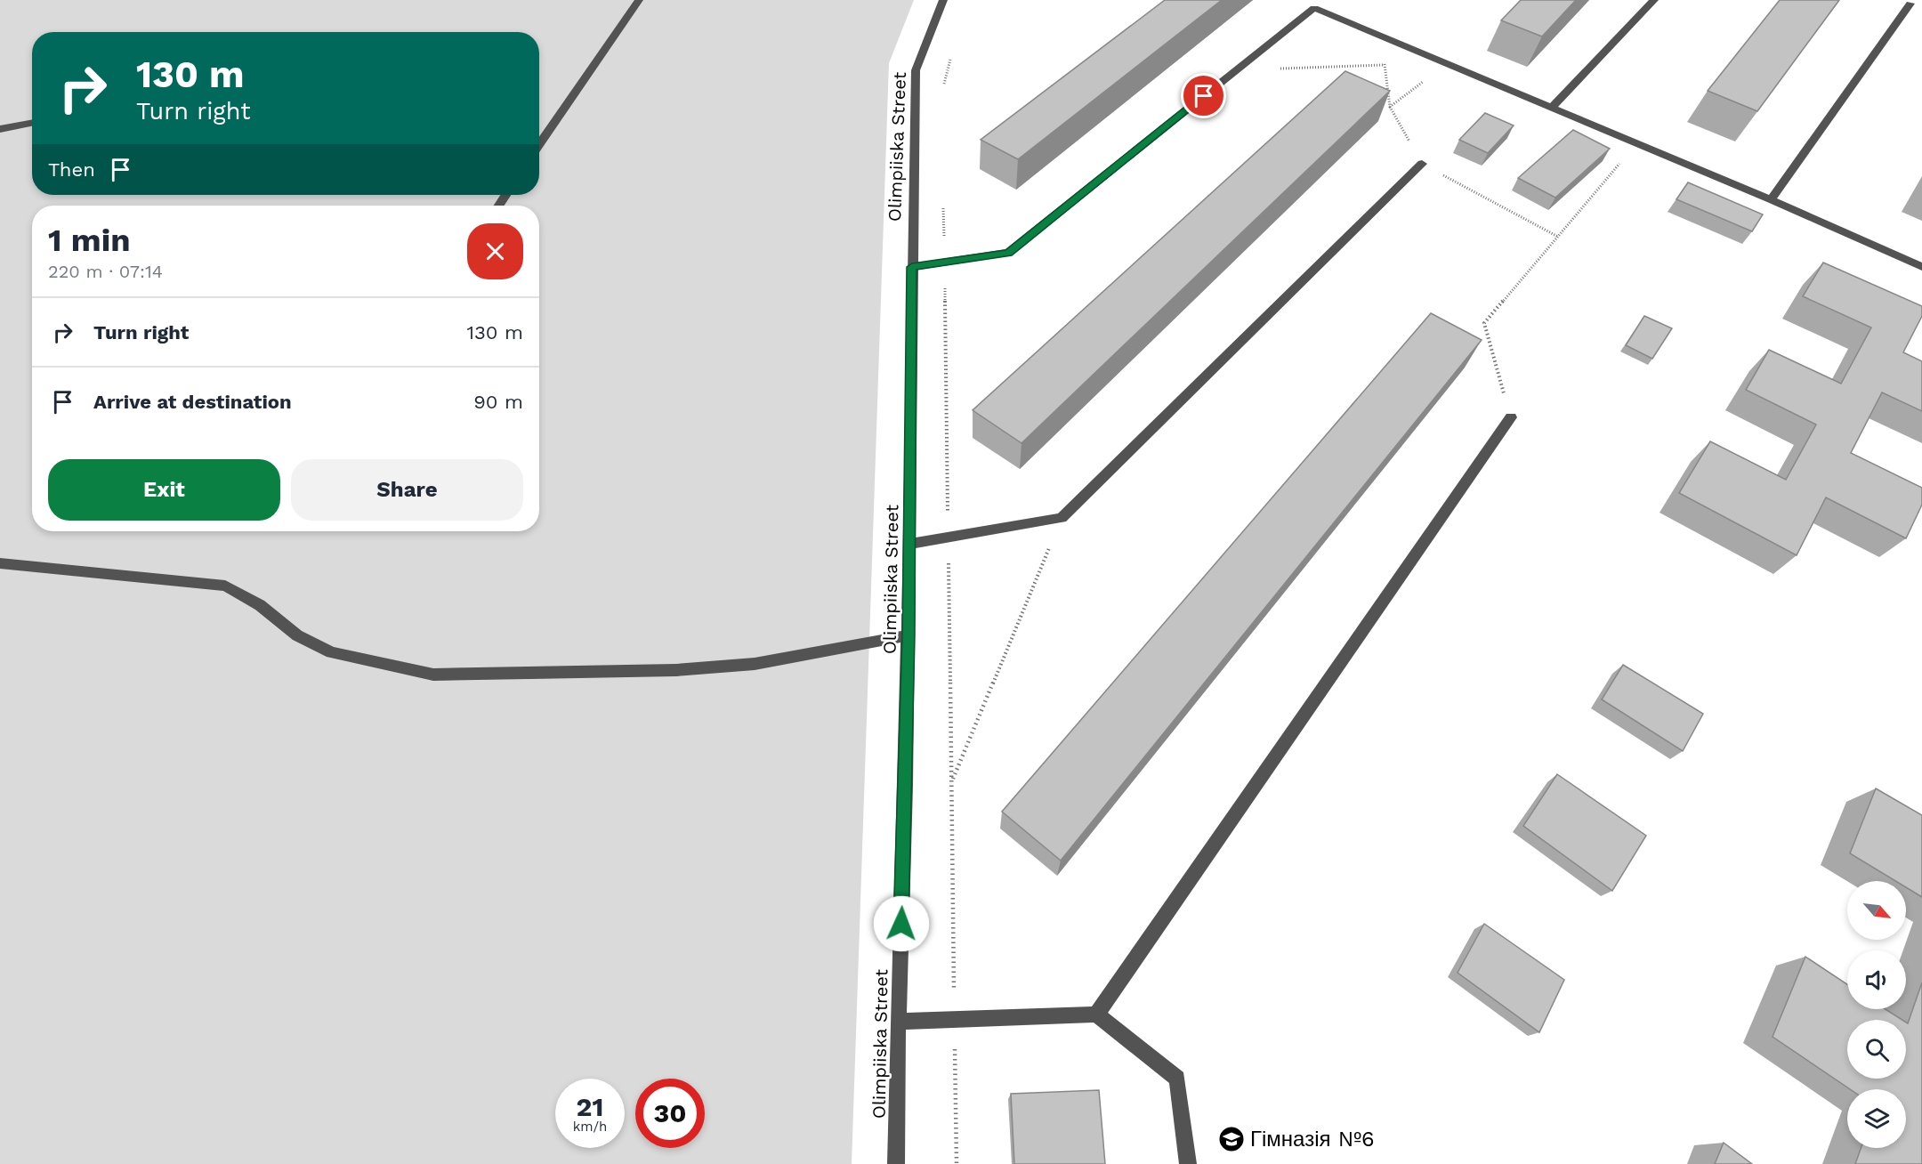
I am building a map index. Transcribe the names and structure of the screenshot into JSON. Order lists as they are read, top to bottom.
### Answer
{
  "streets": {
    "street": ["Olimpiiska Street"]
  },
  "places": {
    "school or university": ["Гімназія №6"]
  },
  "north": "bottom right",
  "page": {
    "turn": ["130 m", "Turn right"],
    "then": "Then",
    "heading": ["1 min", "220 m · 07:14"],
    "list": [
      {
        "name": "Turn right",
        "value": "130 m"
      },
      {
        "name": "Arrive at destination",
        "value": "90 m"
      }
    ],
    "buttons": ["Exit", "Share"],
    "speed": "21 km/h",
    "limit": "30"
  }
}
